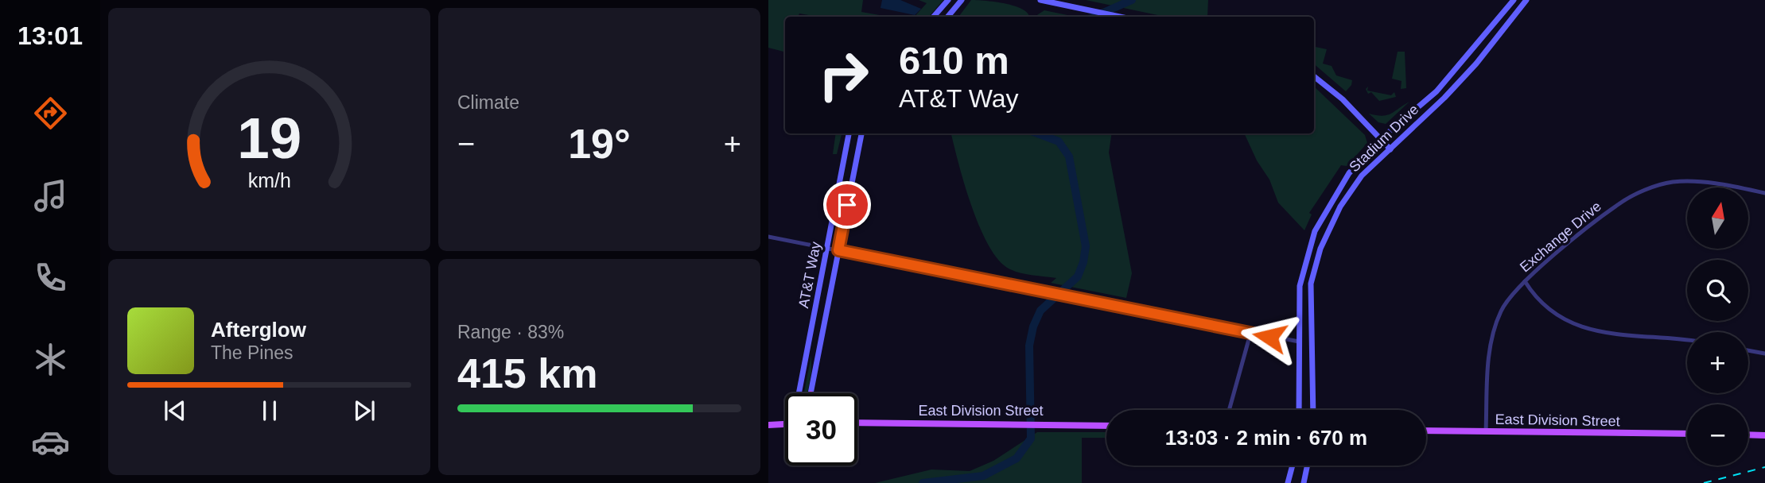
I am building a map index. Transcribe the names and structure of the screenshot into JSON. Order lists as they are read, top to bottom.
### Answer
{
  "streets": {
    "main road": ["Stadium Drive", "AT&T Way", "East Division Street"],
    "street": ["Exchange Drive"]
  },
  "crossings": [
    ["Exchange Drive", "East Division Street"]
  ],
  "north": "top",
  "page": {
    "tabs": "13:01",
    "tile": [
      "Climate",
      ["Range · 83%", "415 km"]
    ],
    "turn": ["610 m", "AT&T Way"],
    "heat": ["−", "19°", "+"],
    "map_buttons": ["+", "−"],
    "song": ["Afterglow", "The Pines"],
    "limit": "30",
    "trip": "13:03 · 2 min · 670 m",
    "gauge": ["19", "km/h"]
  }
}
